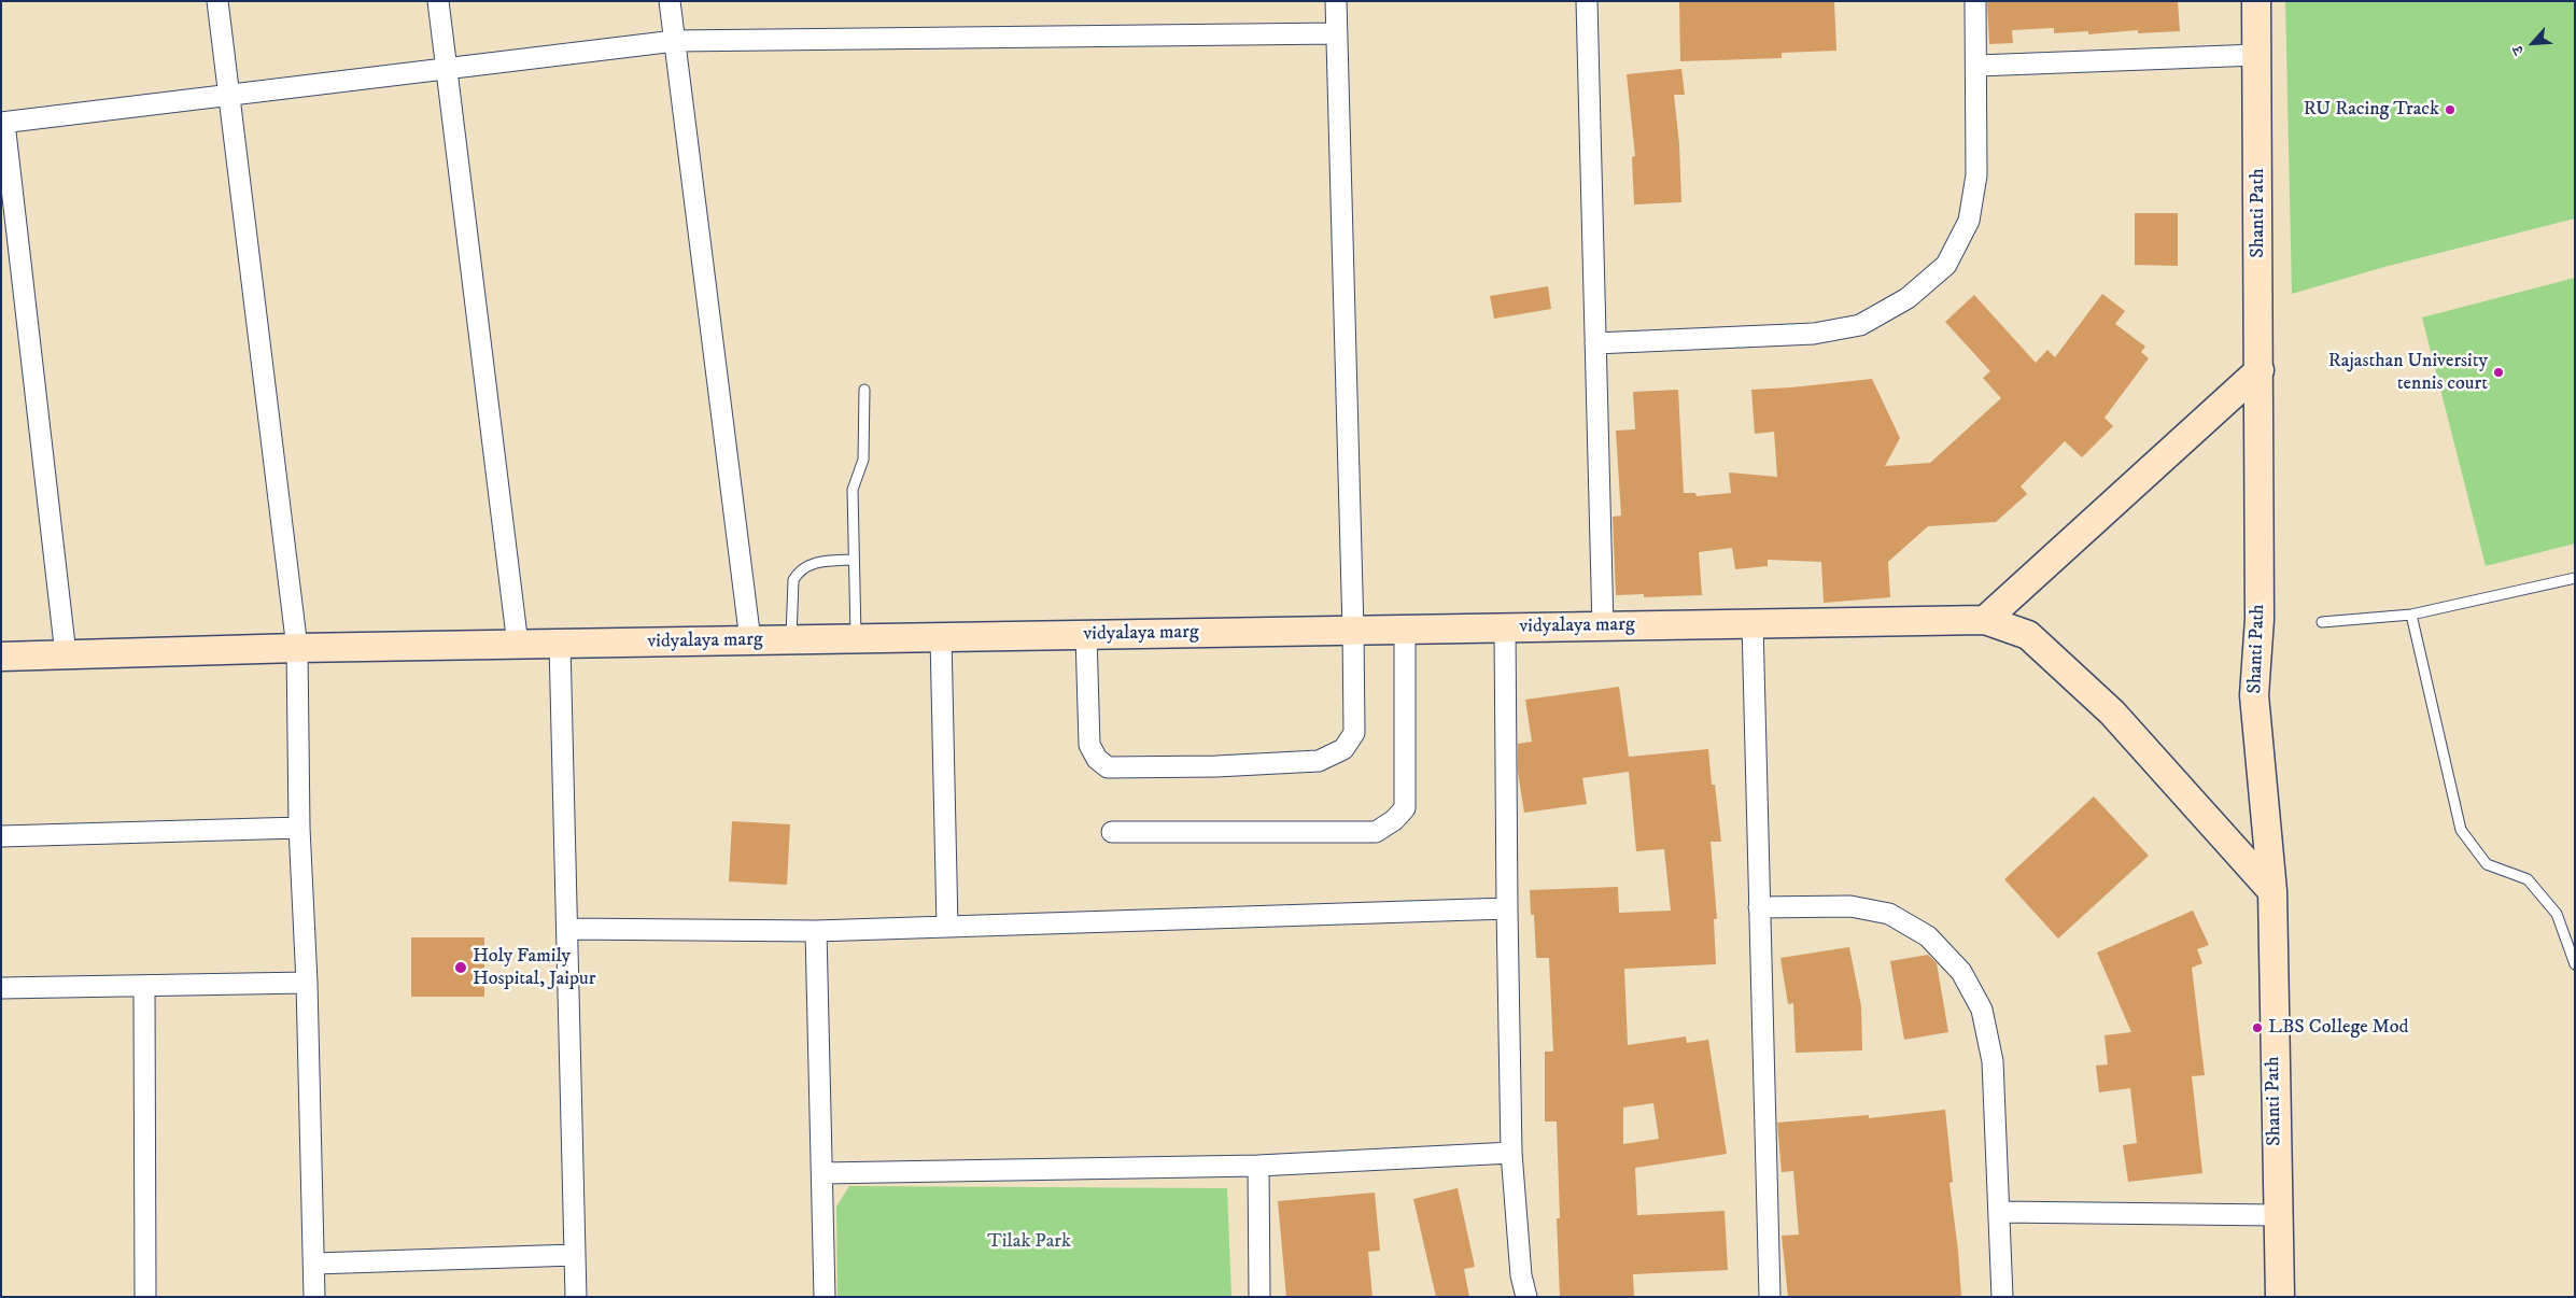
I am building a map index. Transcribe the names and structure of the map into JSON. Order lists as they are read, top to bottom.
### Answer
{
  "streets": {
    "street": ["Shanti Path", "vidyalaya marg"]
  },
  "parks": ["Tilak Park"],
  "places": [
    "RU Racing Track",
    "Rajasthan University tennis court",
    "Holy Family Hospital, Jaipur",
    "LBS College Mod"
  ],
  "north": "bottom left"
}
